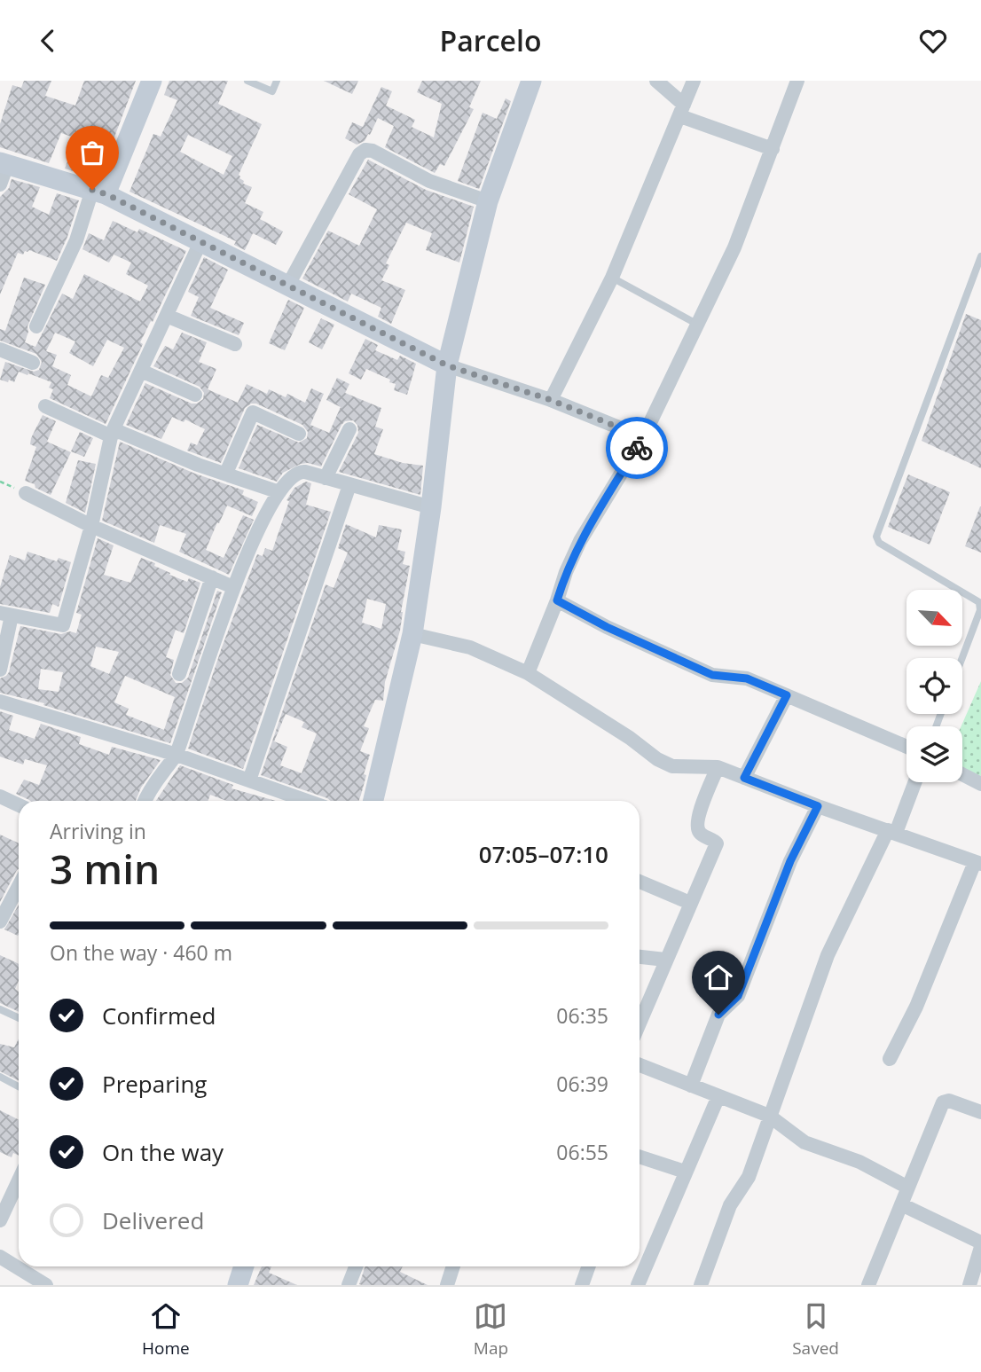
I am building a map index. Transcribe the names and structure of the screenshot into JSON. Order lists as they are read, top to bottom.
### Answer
{
  "north": "bottom right",
  "page": {
    "header": "Parcelo",
    "heading": ["3 min", "Arriving in", "07:05–07:10"],
    "bar": "On the way · 460 m",
    "list": [
      ["Confirmed", "06:35"],
      ["Preparing", "06:39"],
      ["On the way", "06:55"],
      "Delivered"
    ],
    "tabs": ["Home", "Map", "Saved"]
  }
}
